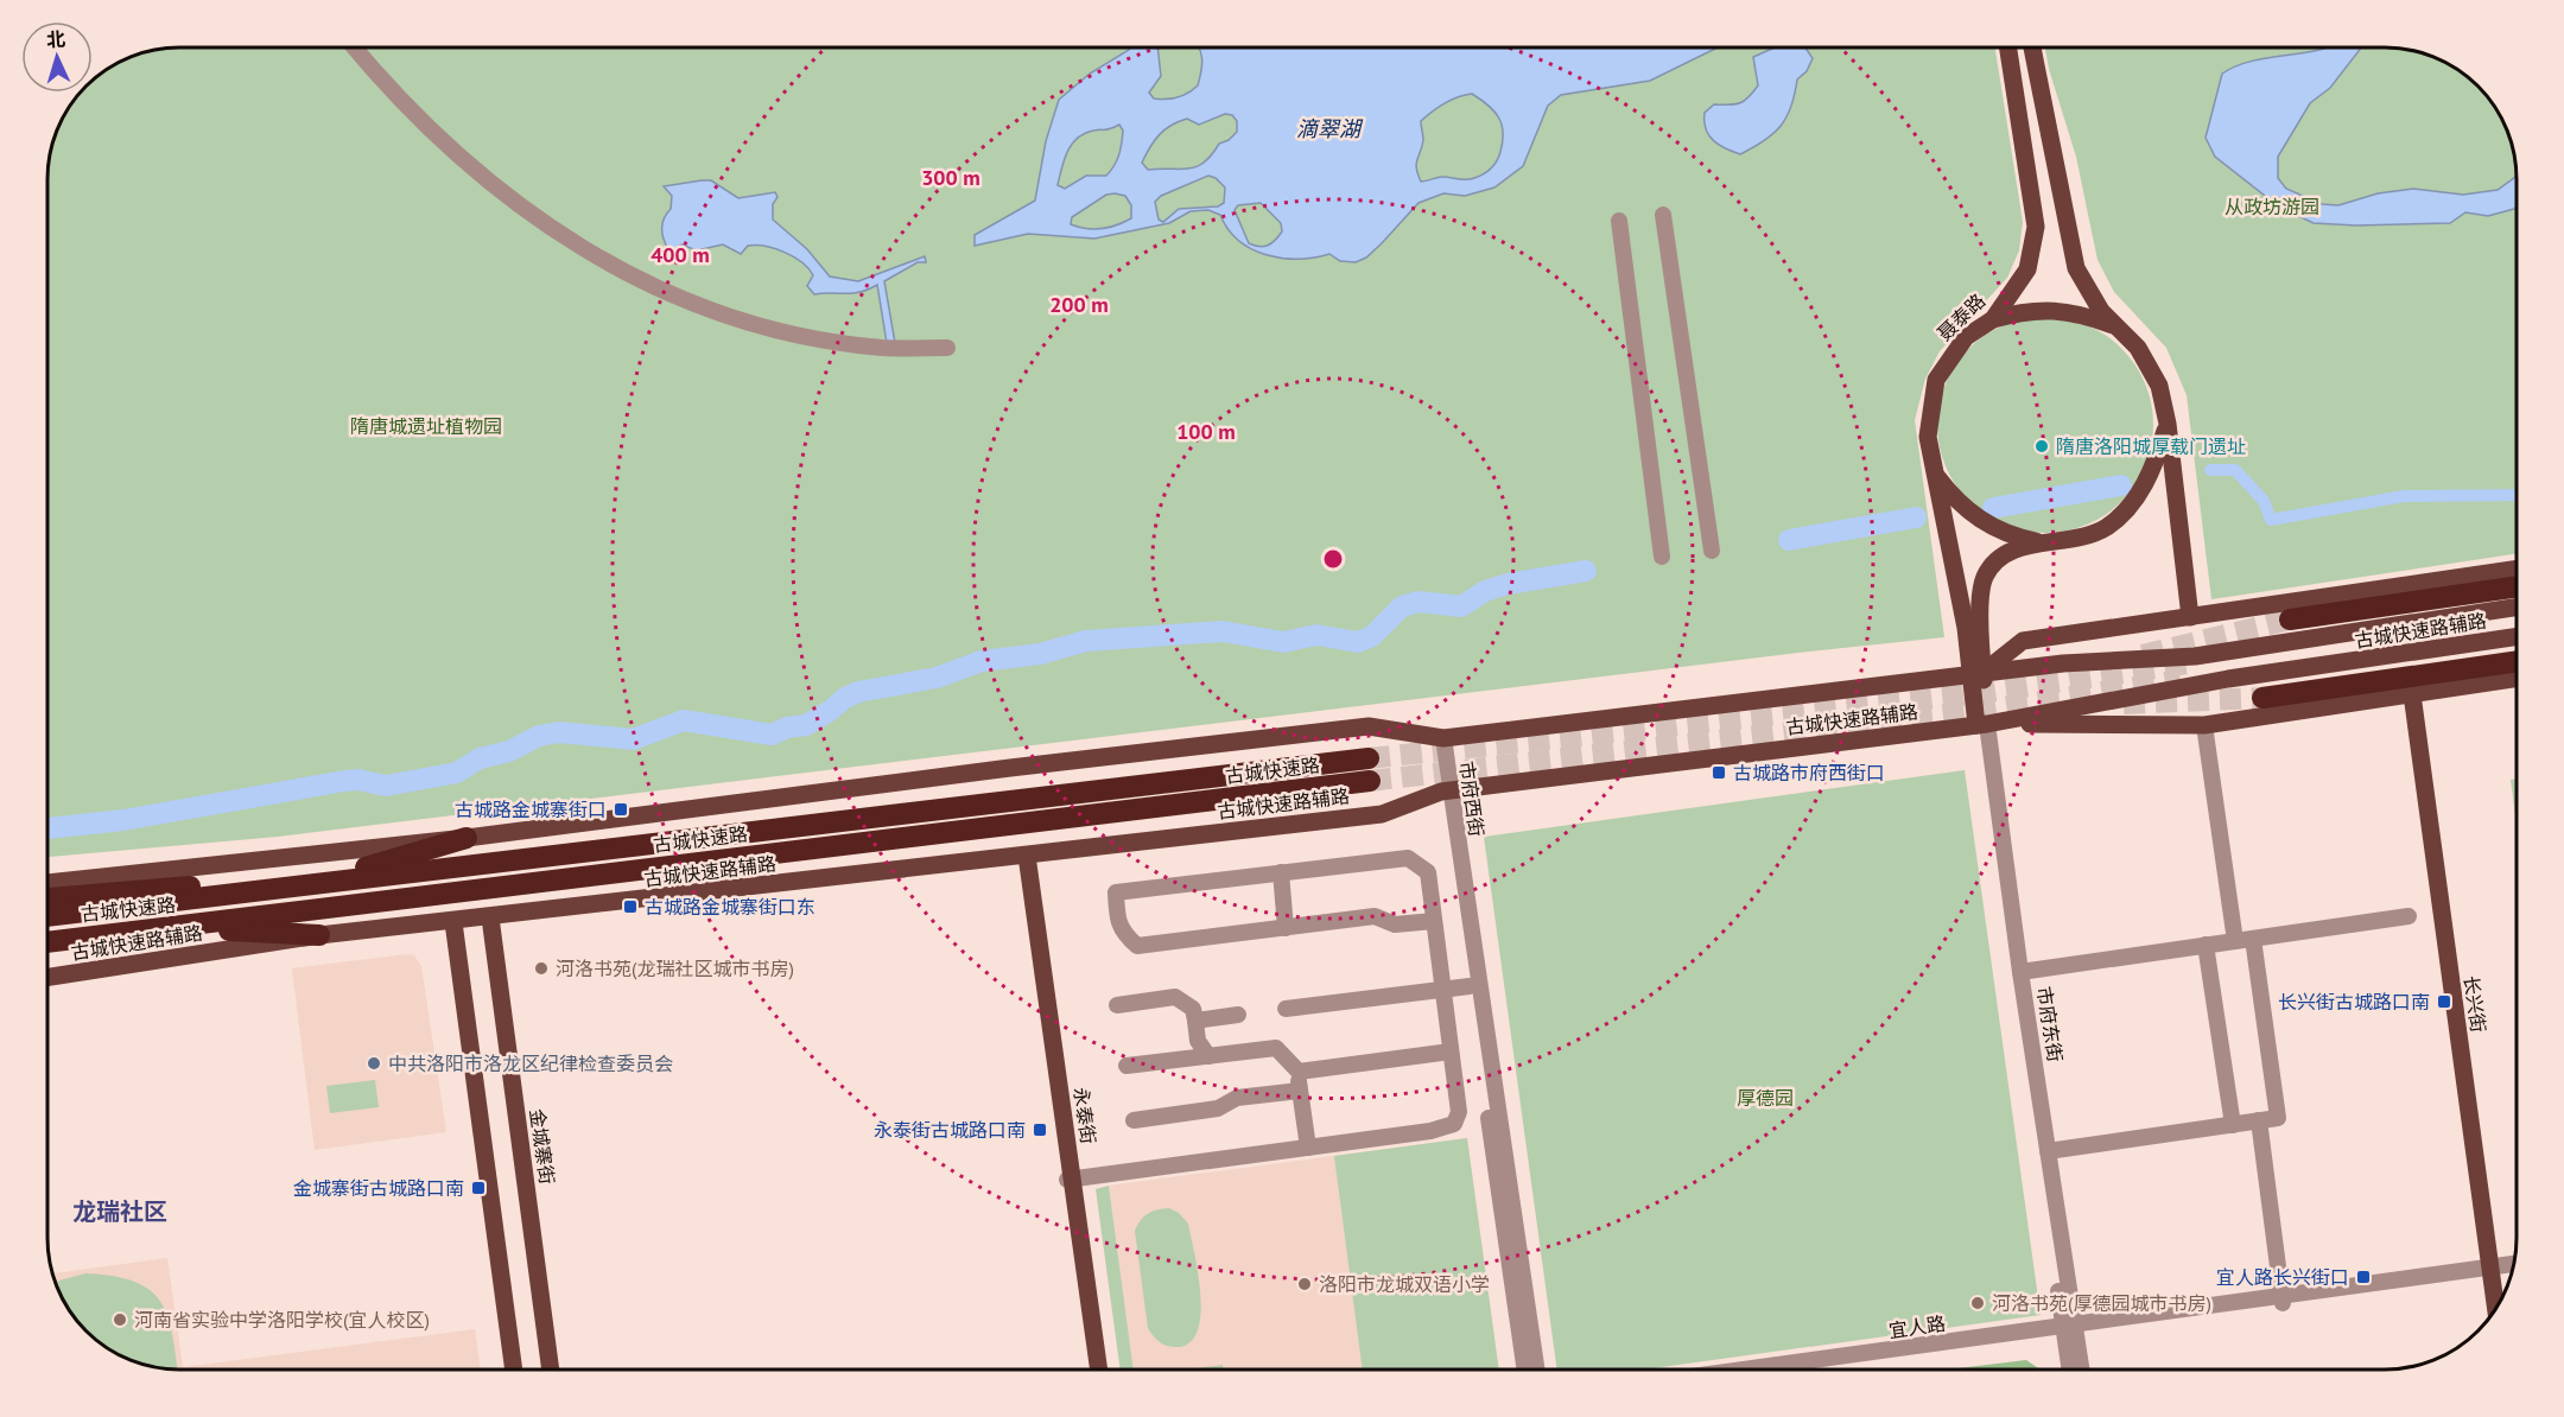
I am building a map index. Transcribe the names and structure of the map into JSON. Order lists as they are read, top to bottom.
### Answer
{
  "streets": {
    "highway": ["古城快速路"],
    "main road": [
      "聂泰路",
      "古城快速路辅路",
      "长兴街",
      "市府东街",
      "永泰街",
      "金城寨街"
    ],
    "street": ["市府西街", "宜人路"]
  },
  "crossings": [
    ["聂泰路", "古城快速路辅路"],
    ["聂泰路", "市府东街"],
    ["古城快速路辅路", "市府西街"],
    ["古城快速路辅路", "市府东街"],
    ["古城快速路辅路", "永泰街"],
    ["古城快速路辅路", "金城寨街"],
    ["长兴街", "宜人路"],
    ["市府东街", "宜人路"]
  ],
  "districts": ["龙瑞社区"],
  "water": ["滴翠湖"],
  "parks": ["从政坊游园", "隋唐城遗址植物园", "厚德园"],
  "places": {
    "other": [
      "隋唐洛阳城厚载门遗址",
      "河洛书苑(龙瑞社区城市书房)",
      "中共洛阳市洛龙区纪律检查委员会",
      "洛阳市龙城双语小学",
      "河洛书苑(厚德园城市书房)",
      "河南省实验中学洛阳学校(宜人校区)"
    ],
    "transit": [
      "古城路市府西街口",
      "古城路金城寨街口",
      "古城路金城寨街口东",
      "长兴街古城路口南",
      "永泰街古城路口南",
      "金城寨街古城路口南",
      "宜人路长兴街口"
    ]
  },
  "north": "top",
  "rings": [
    "300 m",
    "400 m",
    "200 m",
    "100 m"
  ]
}
